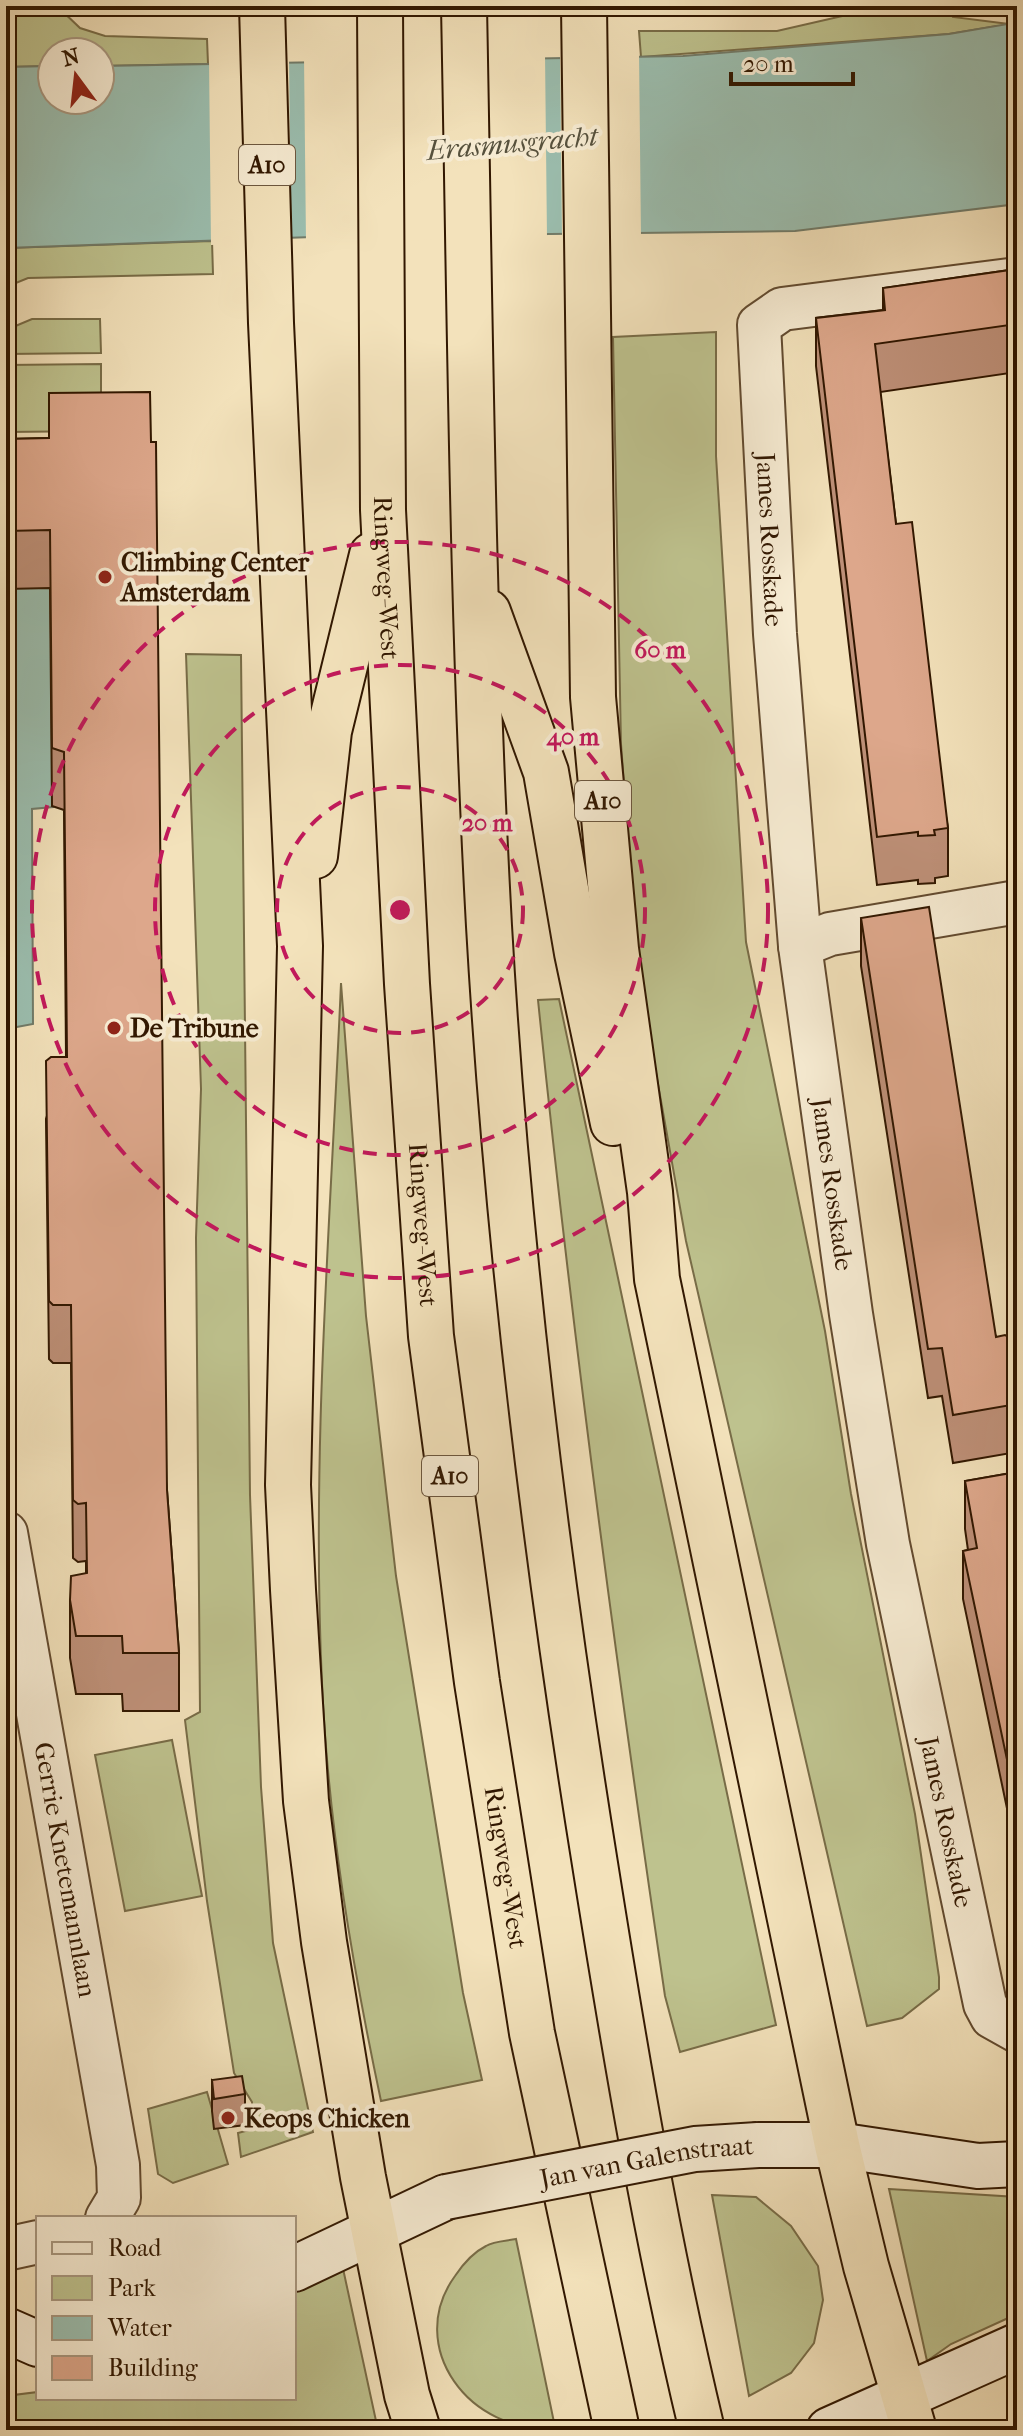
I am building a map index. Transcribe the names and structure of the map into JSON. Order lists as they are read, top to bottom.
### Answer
{
  "streets": {
    "highway": ["A10", "Ringweg-West"],
    "main road": ["Jan van Galenstraat"],
    "street": ["James Rosskade", "Gerrie Knetemannlaan"]
  },
  "crossings": [
    ["A10", "Ringweg-West"],
    ["A10", "Jan van Galenstraat"]
  ],
  "water": ["Erasmusgracht"],
  "places": ["Climbing Center Amsterdam", "De Tribune", "Keops Chicken"],
  "legend": [
    "Road",
    "Park",
    "Water",
    "Building"
  ],
  "scale_bar": "20 m",
  "north": "top",
  "rings": ["60 m", "40 m", "20 m"]
}
